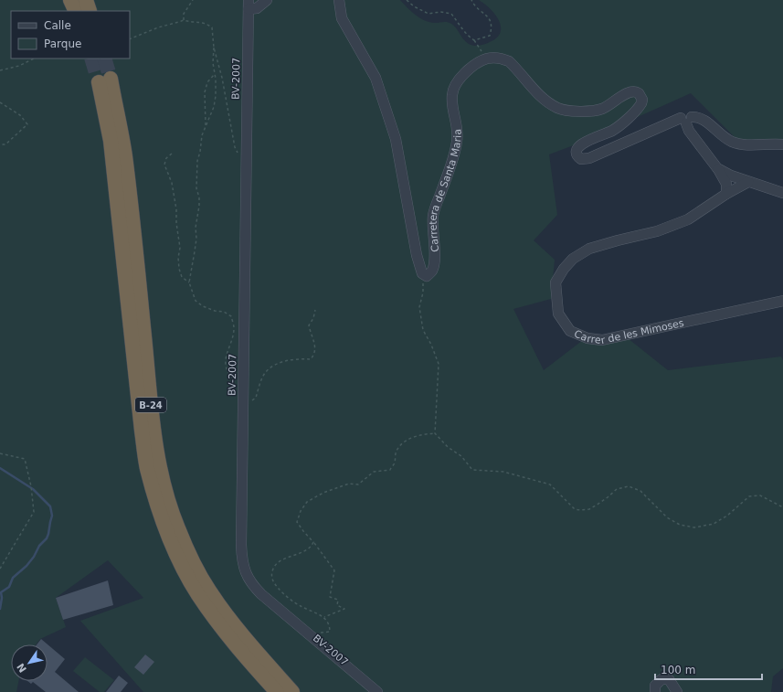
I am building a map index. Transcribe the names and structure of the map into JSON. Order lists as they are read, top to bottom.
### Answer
{
  "streets": {
    "highway": ["B-24"],
    "street": ["BV-2007", "Carretera de Santa Maria", "Carrer de les Mimoses"]
  },
  "legend": ["Calle", "Parque"],
  "scale_bar": "100 m",
  "north": "bottom left"
}
